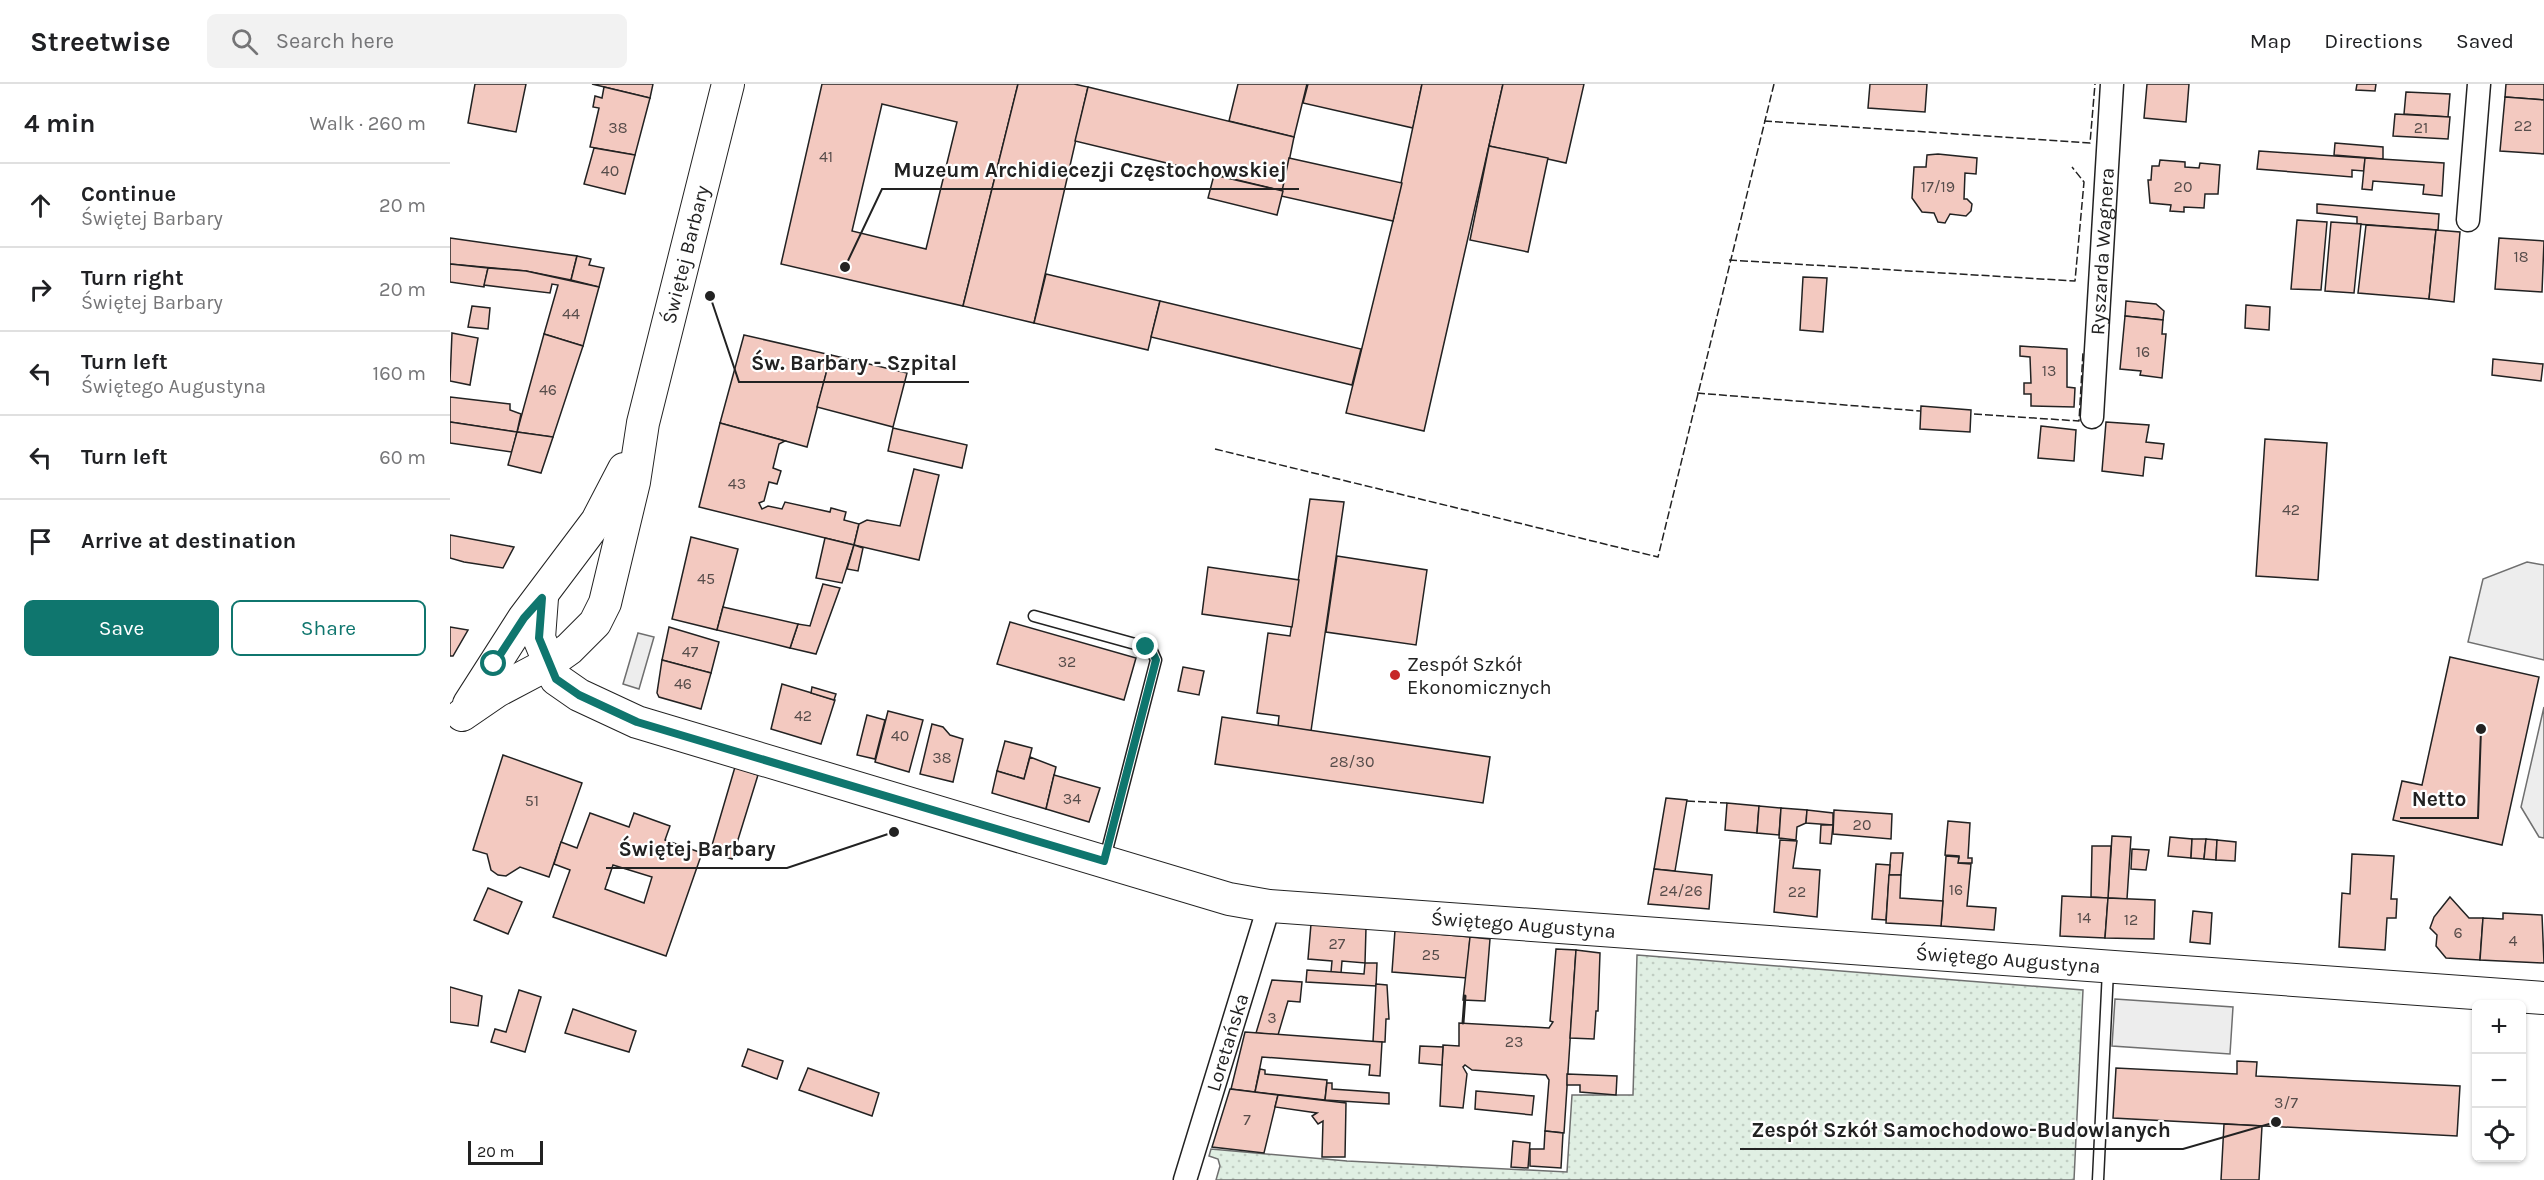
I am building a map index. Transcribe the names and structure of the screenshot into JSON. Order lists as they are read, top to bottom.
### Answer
{
  "streets": {
    "street": [
      "Ryszarda Wagnera",
      "Świętej Barbary",
      "Świętego Augustyna",
      "Loretańska"
    ]
  },
  "crossings": [
    ["Świętej Barbary", "Świętego Augustyna"],
    ["Świętego Augustyna", "Loretańska"]
  ],
  "places": [
    "Muzeum Archidiecezji Częstochowskiej",
    "Św. Barbary - Szpital",
    "Zespół Szkół Ekonomicznych",
    "Netto",
    "Świętej Barbary",
    "Zespół Szkół Samochodowo-Budowlanych"
  ],
  "house_numbers": [
    "22",
    "38",
    "21",
    "41",
    "40",
    "17/19",
    "20",
    "18",
    "44",
    "16",
    "13",
    "46",
    "43",
    "42",
    "45",
    "47",
    "32",
    "46",
    "42",
    "40",
    "38",
    "28/30",
    "34",
    "51",
    "20",
    "16",
    "24/26",
    "22",
    "14",
    "12",
    "6",
    "4",
    "27",
    "25",
    "3",
    "23",
    "3/7",
    "7"
  ],
  "scale_bar": "20 m",
  "page": {
    "header": "Streetwise",
    "search": "Search here",
    "nav": ["Map", "Directions", "Saved"],
    "heading": ["4 min", "Walk · 260 m"],
    "list": [
      ["Continue", "Świętej Barbary", "20 m"],
      ["Turn right", "Świętej Barbary", "20 m"],
      ["Turn left", "Świętego Augustyna", "160 m"],
      ["Turn left", "60 m"],
      "Arrive at destination"
    ],
    "buttons": ["Save", "Share"],
    "map_buttons": ["+", "−"],
    "scale": "20 m"
  }
}
